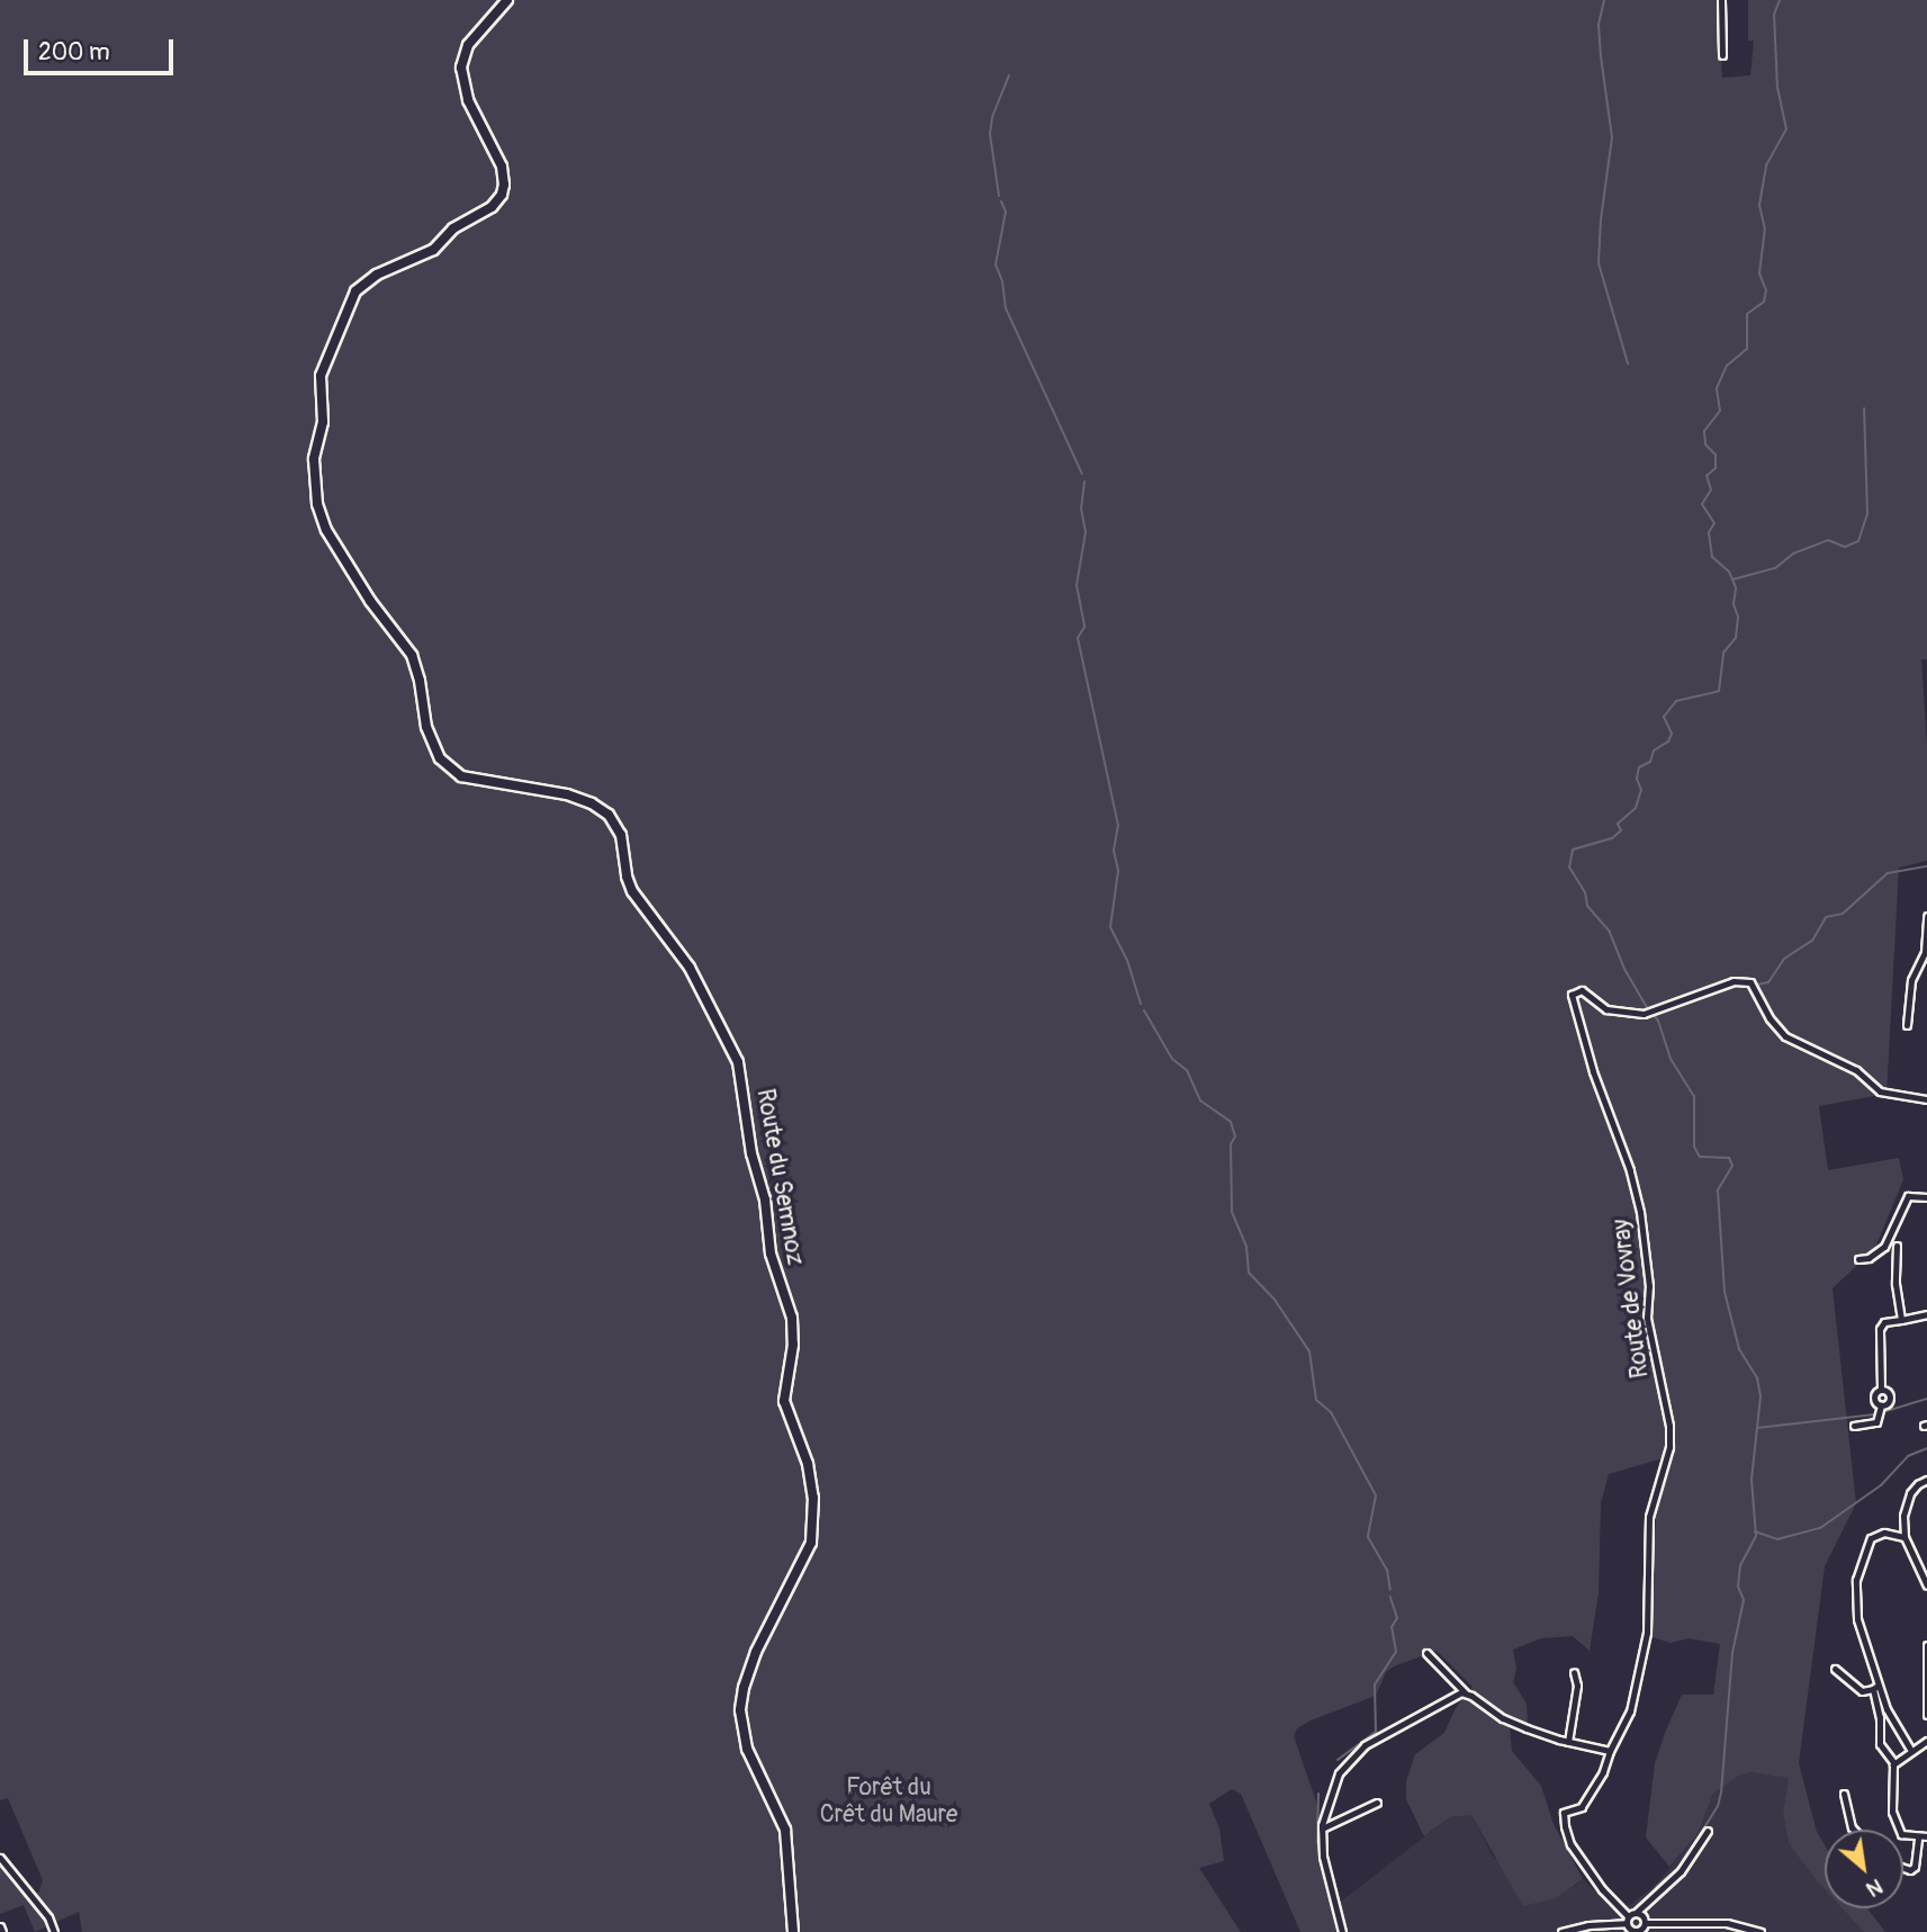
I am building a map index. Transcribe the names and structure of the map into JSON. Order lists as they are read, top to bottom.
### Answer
{
  "streets": {
    "main road": ["Route du Semnoz"],
    "street": ["Route de Vovray"]
  },
  "parks": ["Forêt du Crêt du Maure"],
  "scale_bar": "200 m",
  "north": "bottom right"
}
